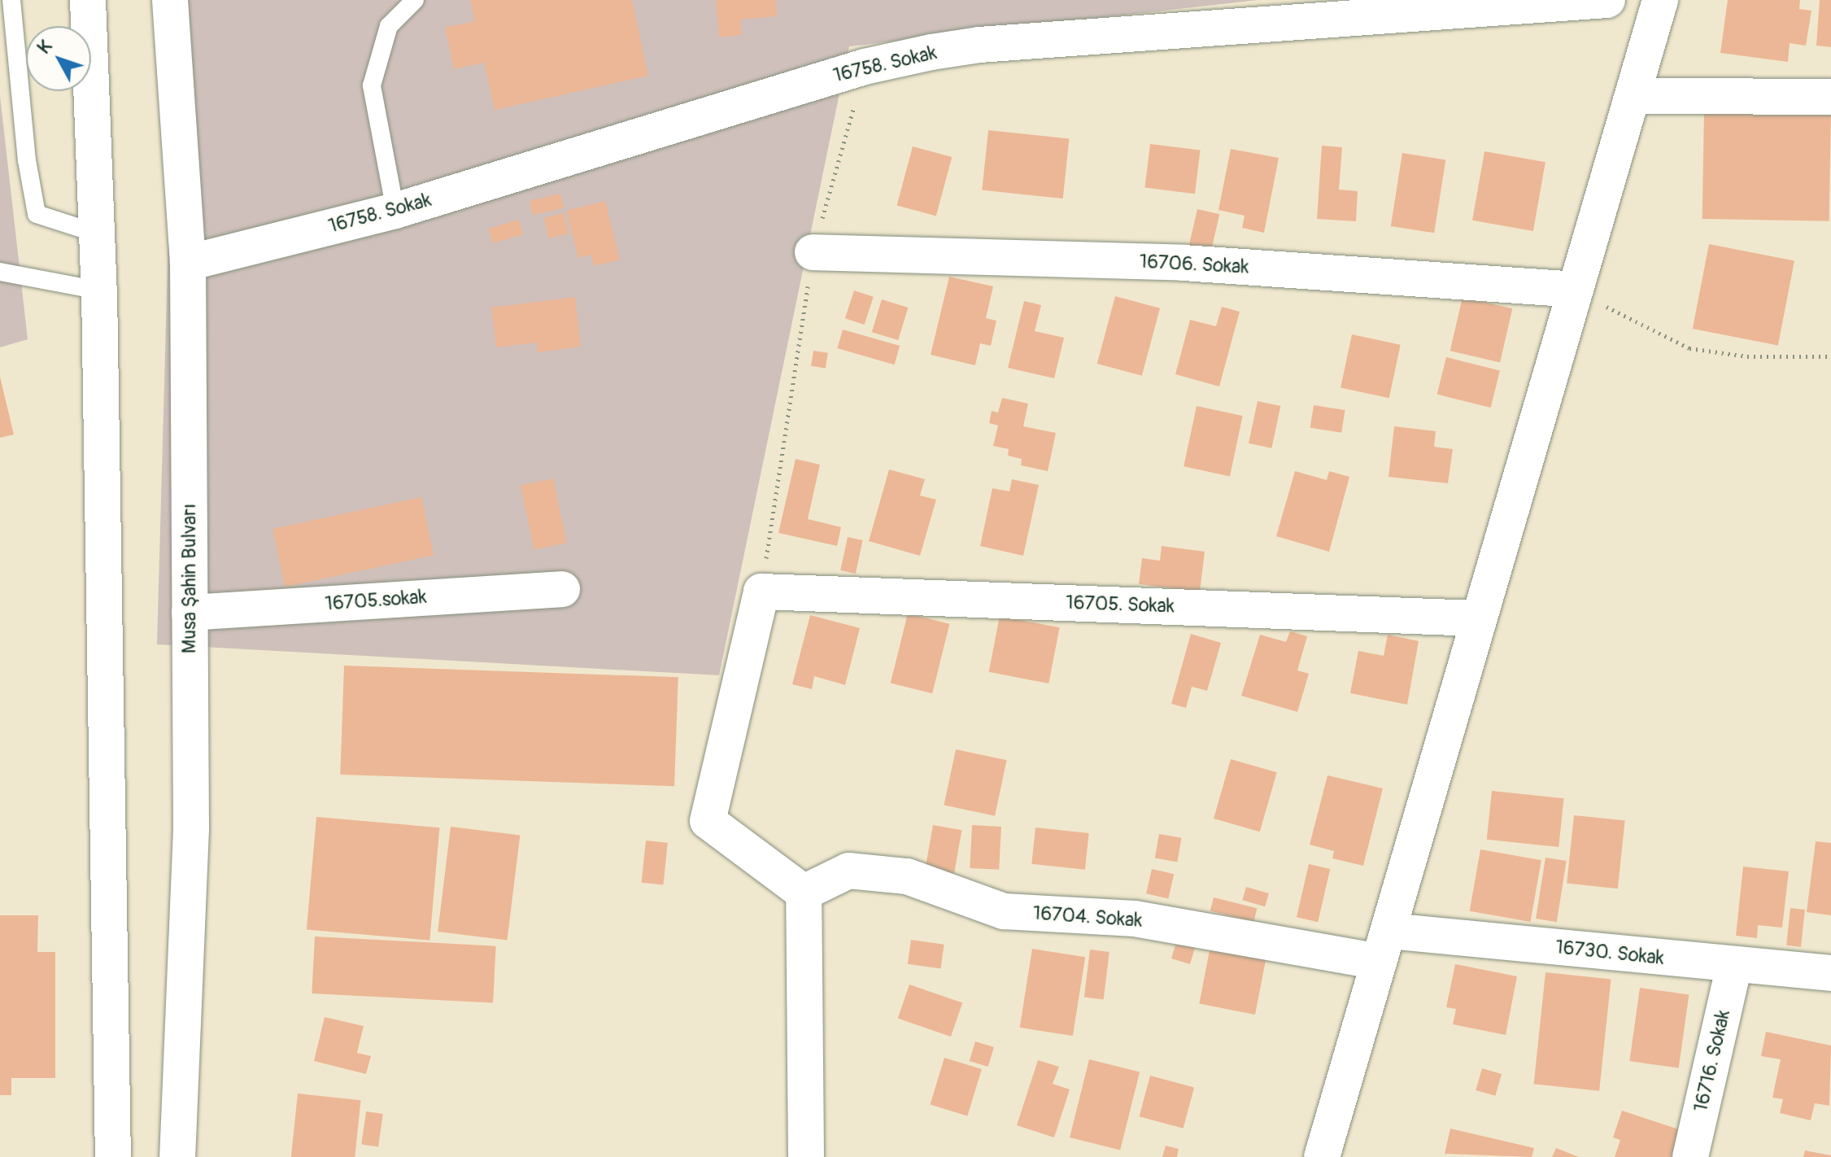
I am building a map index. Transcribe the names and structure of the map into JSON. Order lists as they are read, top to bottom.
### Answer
{
  "streets": {
    "main road": [
      "16758. Sokak",
      "16706. Sokak",
      "Musa Şahin Bulvarı",
      "16705.sokak",
      "16705. Sokak",
      "16704. Sokak",
      "16730. Sokak",
      "16716. Sokak"
    ]
  },
  "crossings": [
    ["16758. Sokak", "Musa Şahin Bulvarı"],
    ["Musa Şahin Bulvarı", "16705.sokak"],
    ["16704. Sokak", "16730. Sokak"],
    ["16730. Sokak", "16716. Sokak"]
  ],
  "north": "top left"
}
